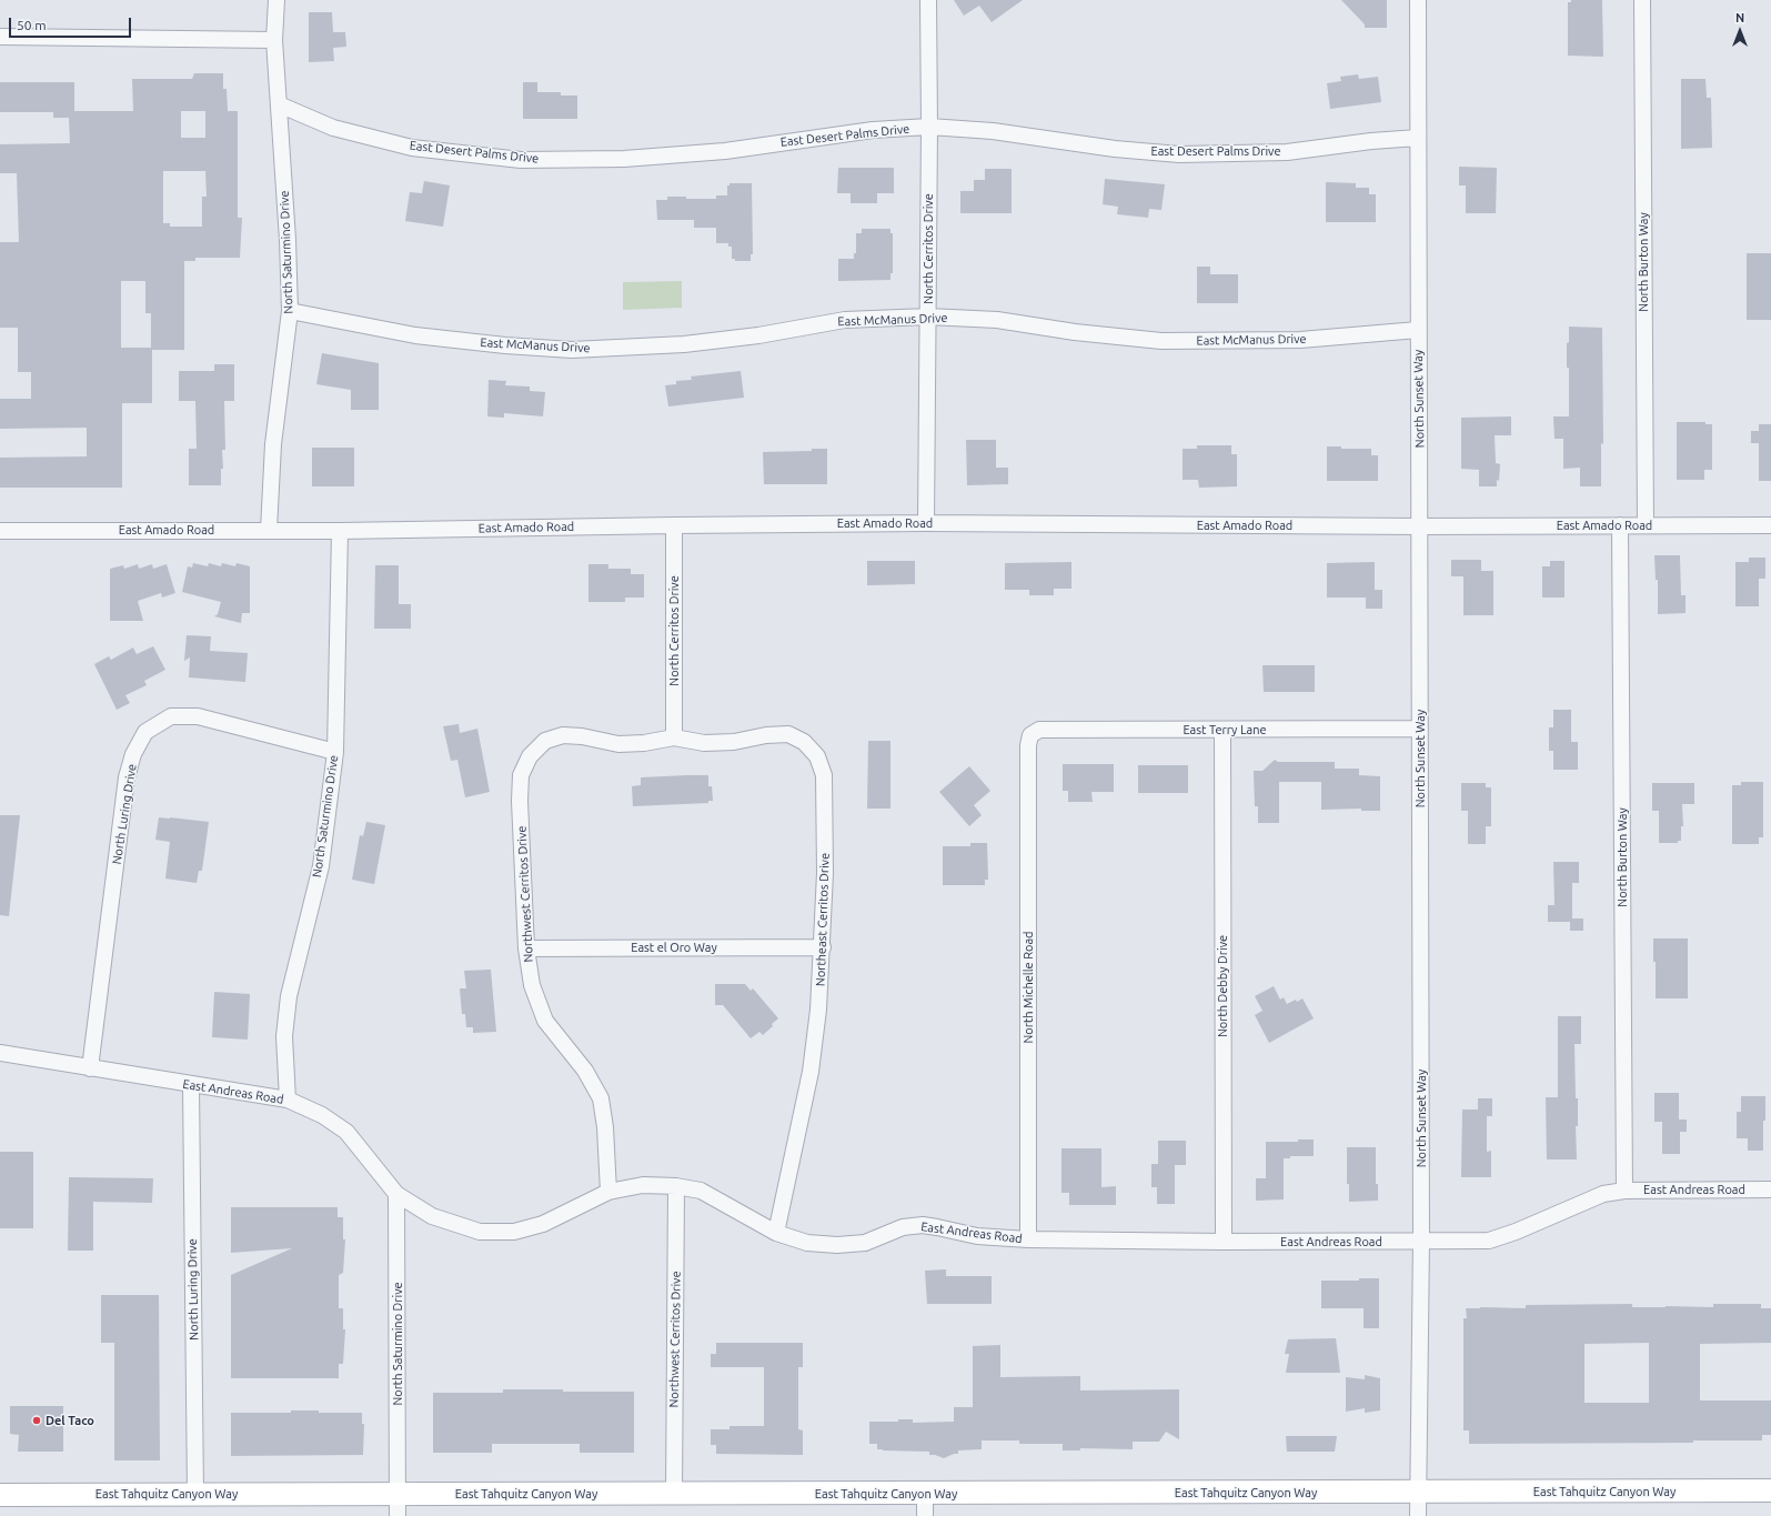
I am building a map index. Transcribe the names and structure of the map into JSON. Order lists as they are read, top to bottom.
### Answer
{
  "streets": {
    "main road": ["East Tahquitz Canyon Way"],
    "street": [
      "East Desert Palms Drive",
      "North Cerritos Drive",
      "North Saturmino Drive",
      "North Burton Way",
      "East McManus Drive",
      "North Sunset Way",
      "East Amado Road",
      "East Terry Lane",
      "North Luring Drive",
      "Northwest Cerritos Drive",
      "Northeast Cerritos Drive",
      "East el Oro Way",
      "North Debby Drive",
      "North Michelle Road",
      "East Andreas Road"
    ]
  },
  "crossings": [
    ["East Desert Palms Drive", "North Cerritos Drive"],
    ["East Desert Palms Drive", "North Saturmino Drive"],
    ["East Desert Palms Drive", "North Sunset Way"],
    ["North Cerritos Drive", "East McManus Drive"],
    ["North Cerritos Drive", "East Amado Road"],
    ["North Cerritos Drive", "Northwest Cerritos Drive"],
    ["North Cerritos Drive", "Northeast Cerritos Drive"],
    ["North Saturmino Drive", "East McManus Drive"],
    ["North Saturmino Drive", "East Amado Road"],
    ["North Saturmino Drive", "North Luring Drive"],
    ["North Saturmino Drive", "East Andreas Road"],
    ["North Saturmino Drive", "East Tahquitz Canyon Way"],
    ["North Burton Way", "East Amado Road"],
    ["North Burton Way", "East Andreas Road"],
    ["East McManus Drive", "North Sunset Way"],
    ["North Sunset Way", "East Amado Road"],
    ["North Sunset Way", "East Terry Lane"],
    ["North Sunset Way", "East Andreas Road"],
    ["North Sunset Way", "East Tahquitz Canyon Way"],
    ["East Terry Lane", "North Debby Drive"],
    ["East Terry Lane", "North Michelle Road"],
    ["North Luring Drive", "East Andreas Road"],
    ["North Luring Drive", "East Tahquitz Canyon Way"],
    ["Northwest Cerritos Drive", "Northeast Cerritos Drive"],
    ["Northwest Cerritos Drive", "East el Oro Way"],
    ["Northwest Cerritos Drive", "East Andreas Road"],
    ["Northwest Cerritos Drive", "East Tahquitz Canyon Way"],
    ["Northeast Cerritos Drive", "East el Oro Way"],
    ["Northeast Cerritos Drive", "East Andreas Road"],
    ["North Debby Drive", "East Andreas Road"],
    ["North Michelle Road", "East Andreas Road"]
  ],
  "places": ["Del Taco"],
  "scale_bar": "50 m",
  "north": "top"
}
